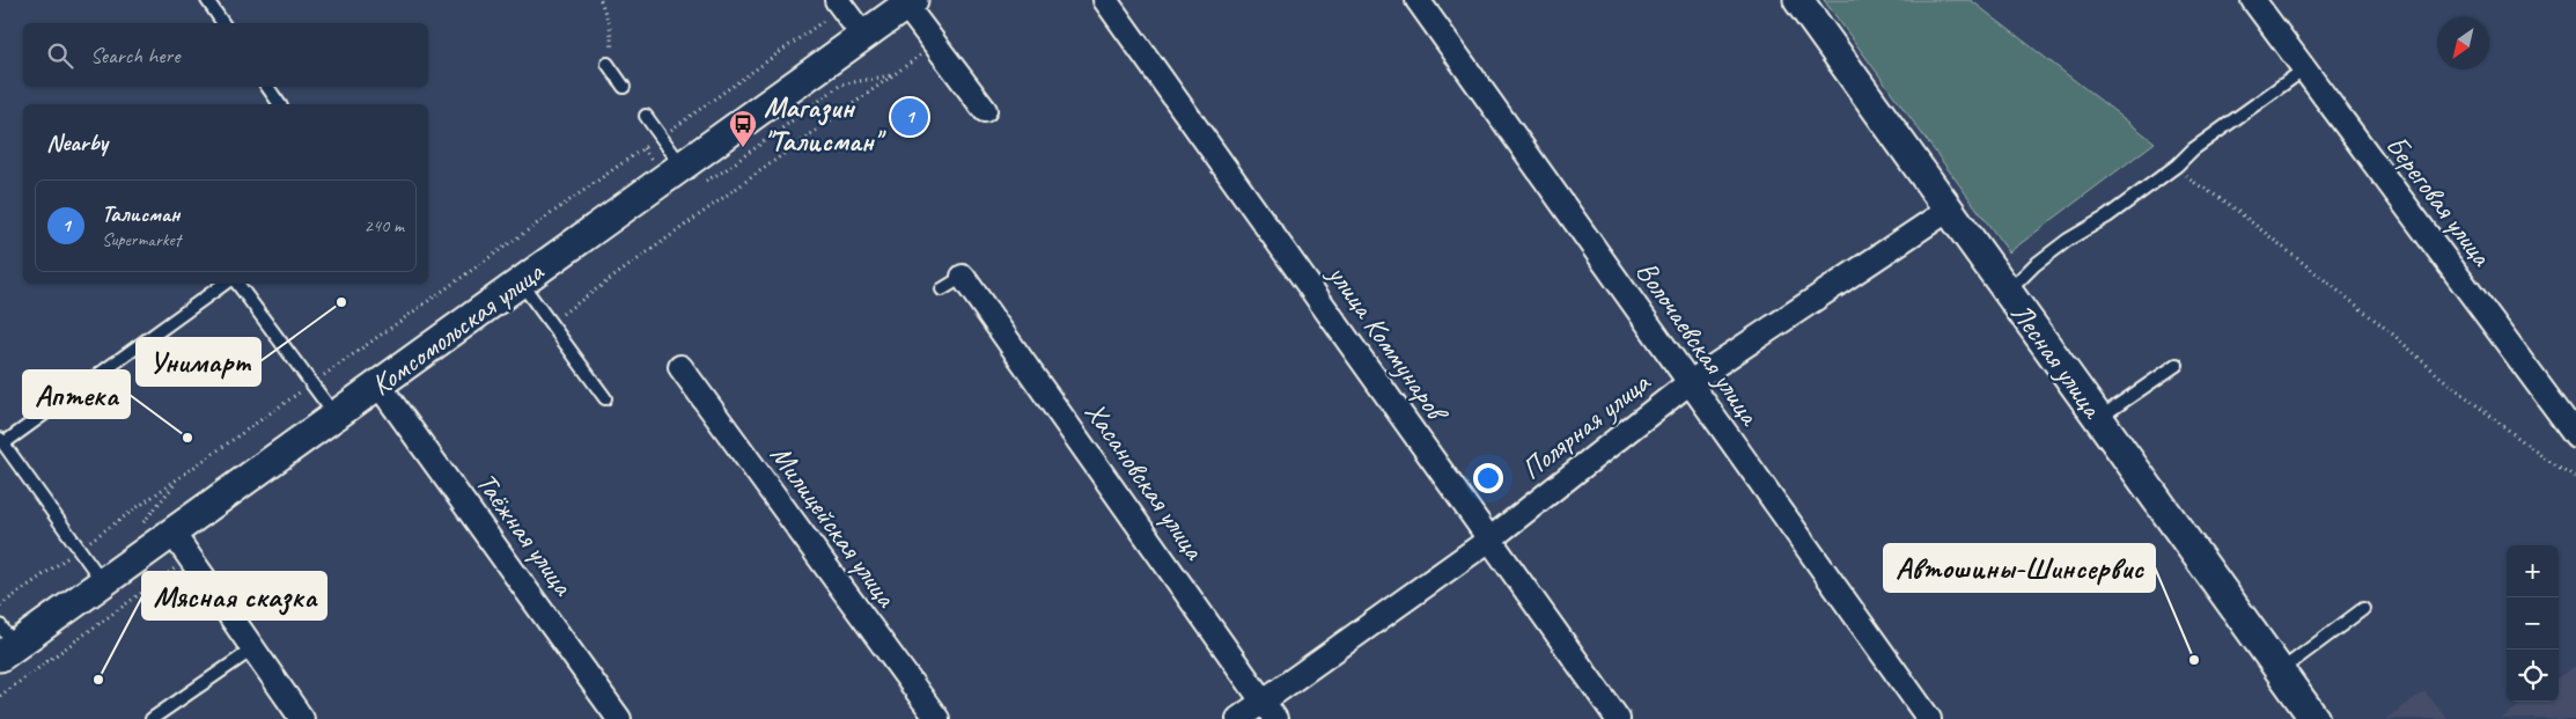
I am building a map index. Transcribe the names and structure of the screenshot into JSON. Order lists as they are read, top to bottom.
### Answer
{
  "streets": {
    "street": [
      "Береговая улица",
      "Комсомольская улица",
      "улица Коммунаров",
      "Волочаевская улица",
      "Лесная улица",
      "Полярная улица",
      "Хасановская улица",
      "Милицейская улица",
      "Таёжная улица"
    ]
  },
  "crossings": [
    ["Комсомольская улица", "Таёжная улица"],
    ["улица Коммунаров", "Полярная улица"],
    ["Волочаевская улица", "Полярная улица"],
    ["Лесная улица", "Полярная улица"],
    ["Полярная улица", "Хасановская улица"]
  ],
  "places": {
    "bus stop": ["Магазин \"Талисман\""],
    "other": [
      "Унимарт",
      "Аптека",
      "Автошины-Шинсервис",
      "Мясная сказка"
    ]
  },
  "north": "bottom left",
  "page": {
    "search": "Search here",
    "pins": "1",
    "heading": "Nearby",
    "list": [
      {
        "mark": "1",
        "name": "Талисман",
        "note": "Supermarket",
        "value": "240 m"
      }
    ],
    "map_buttons": ["+", "−"]
  }
}
